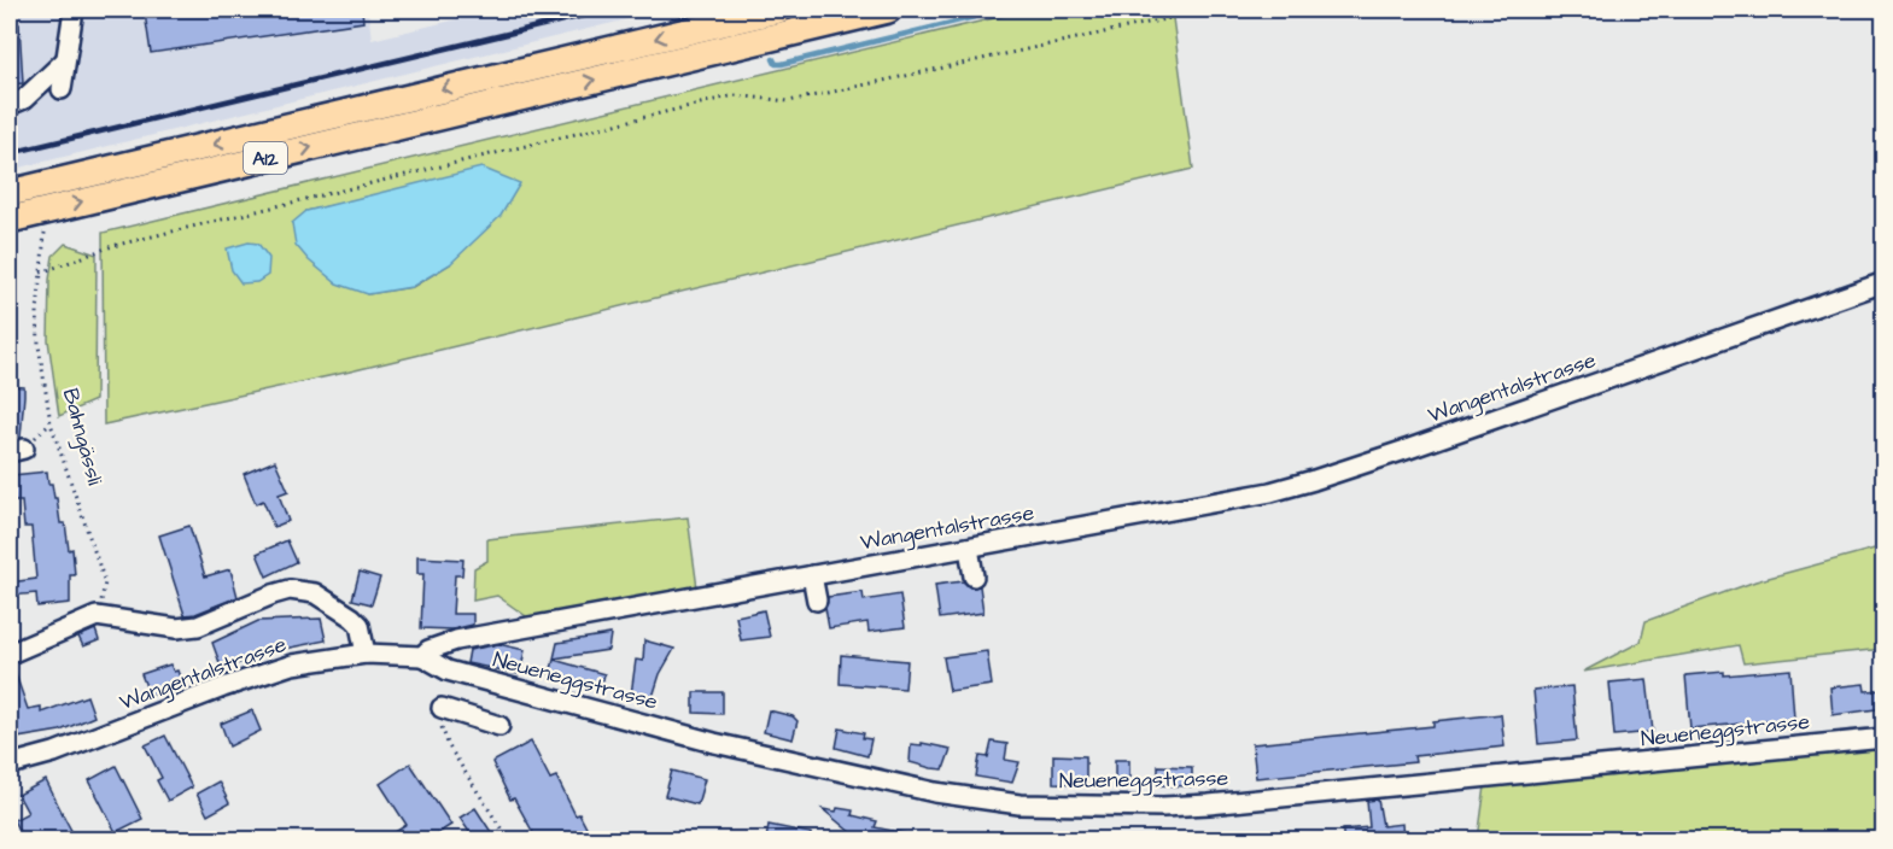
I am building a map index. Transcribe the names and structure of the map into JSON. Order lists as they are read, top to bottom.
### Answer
{
  "streets": {
    "highway": ["A12"],
    "street": ["Wangentalstrasse", "Neueneggstrasse"],
    "path": ["Bahngässli"]
  },
  "crossings": [
    ["Wangentalstrasse", "Neueneggstrasse"]
  ]
}
